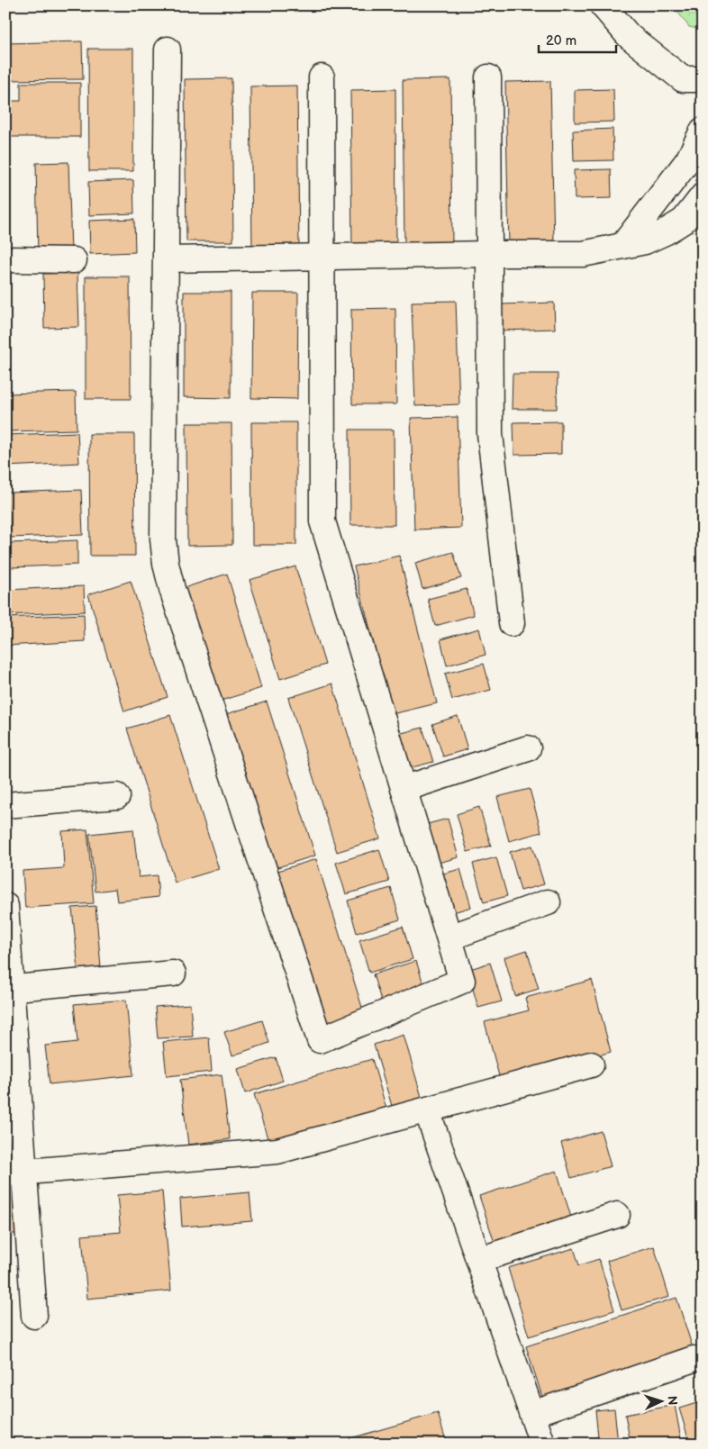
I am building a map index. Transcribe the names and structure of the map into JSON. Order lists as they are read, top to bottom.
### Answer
{
  "scale_bar": "20 m",
  "north": "right"
}
